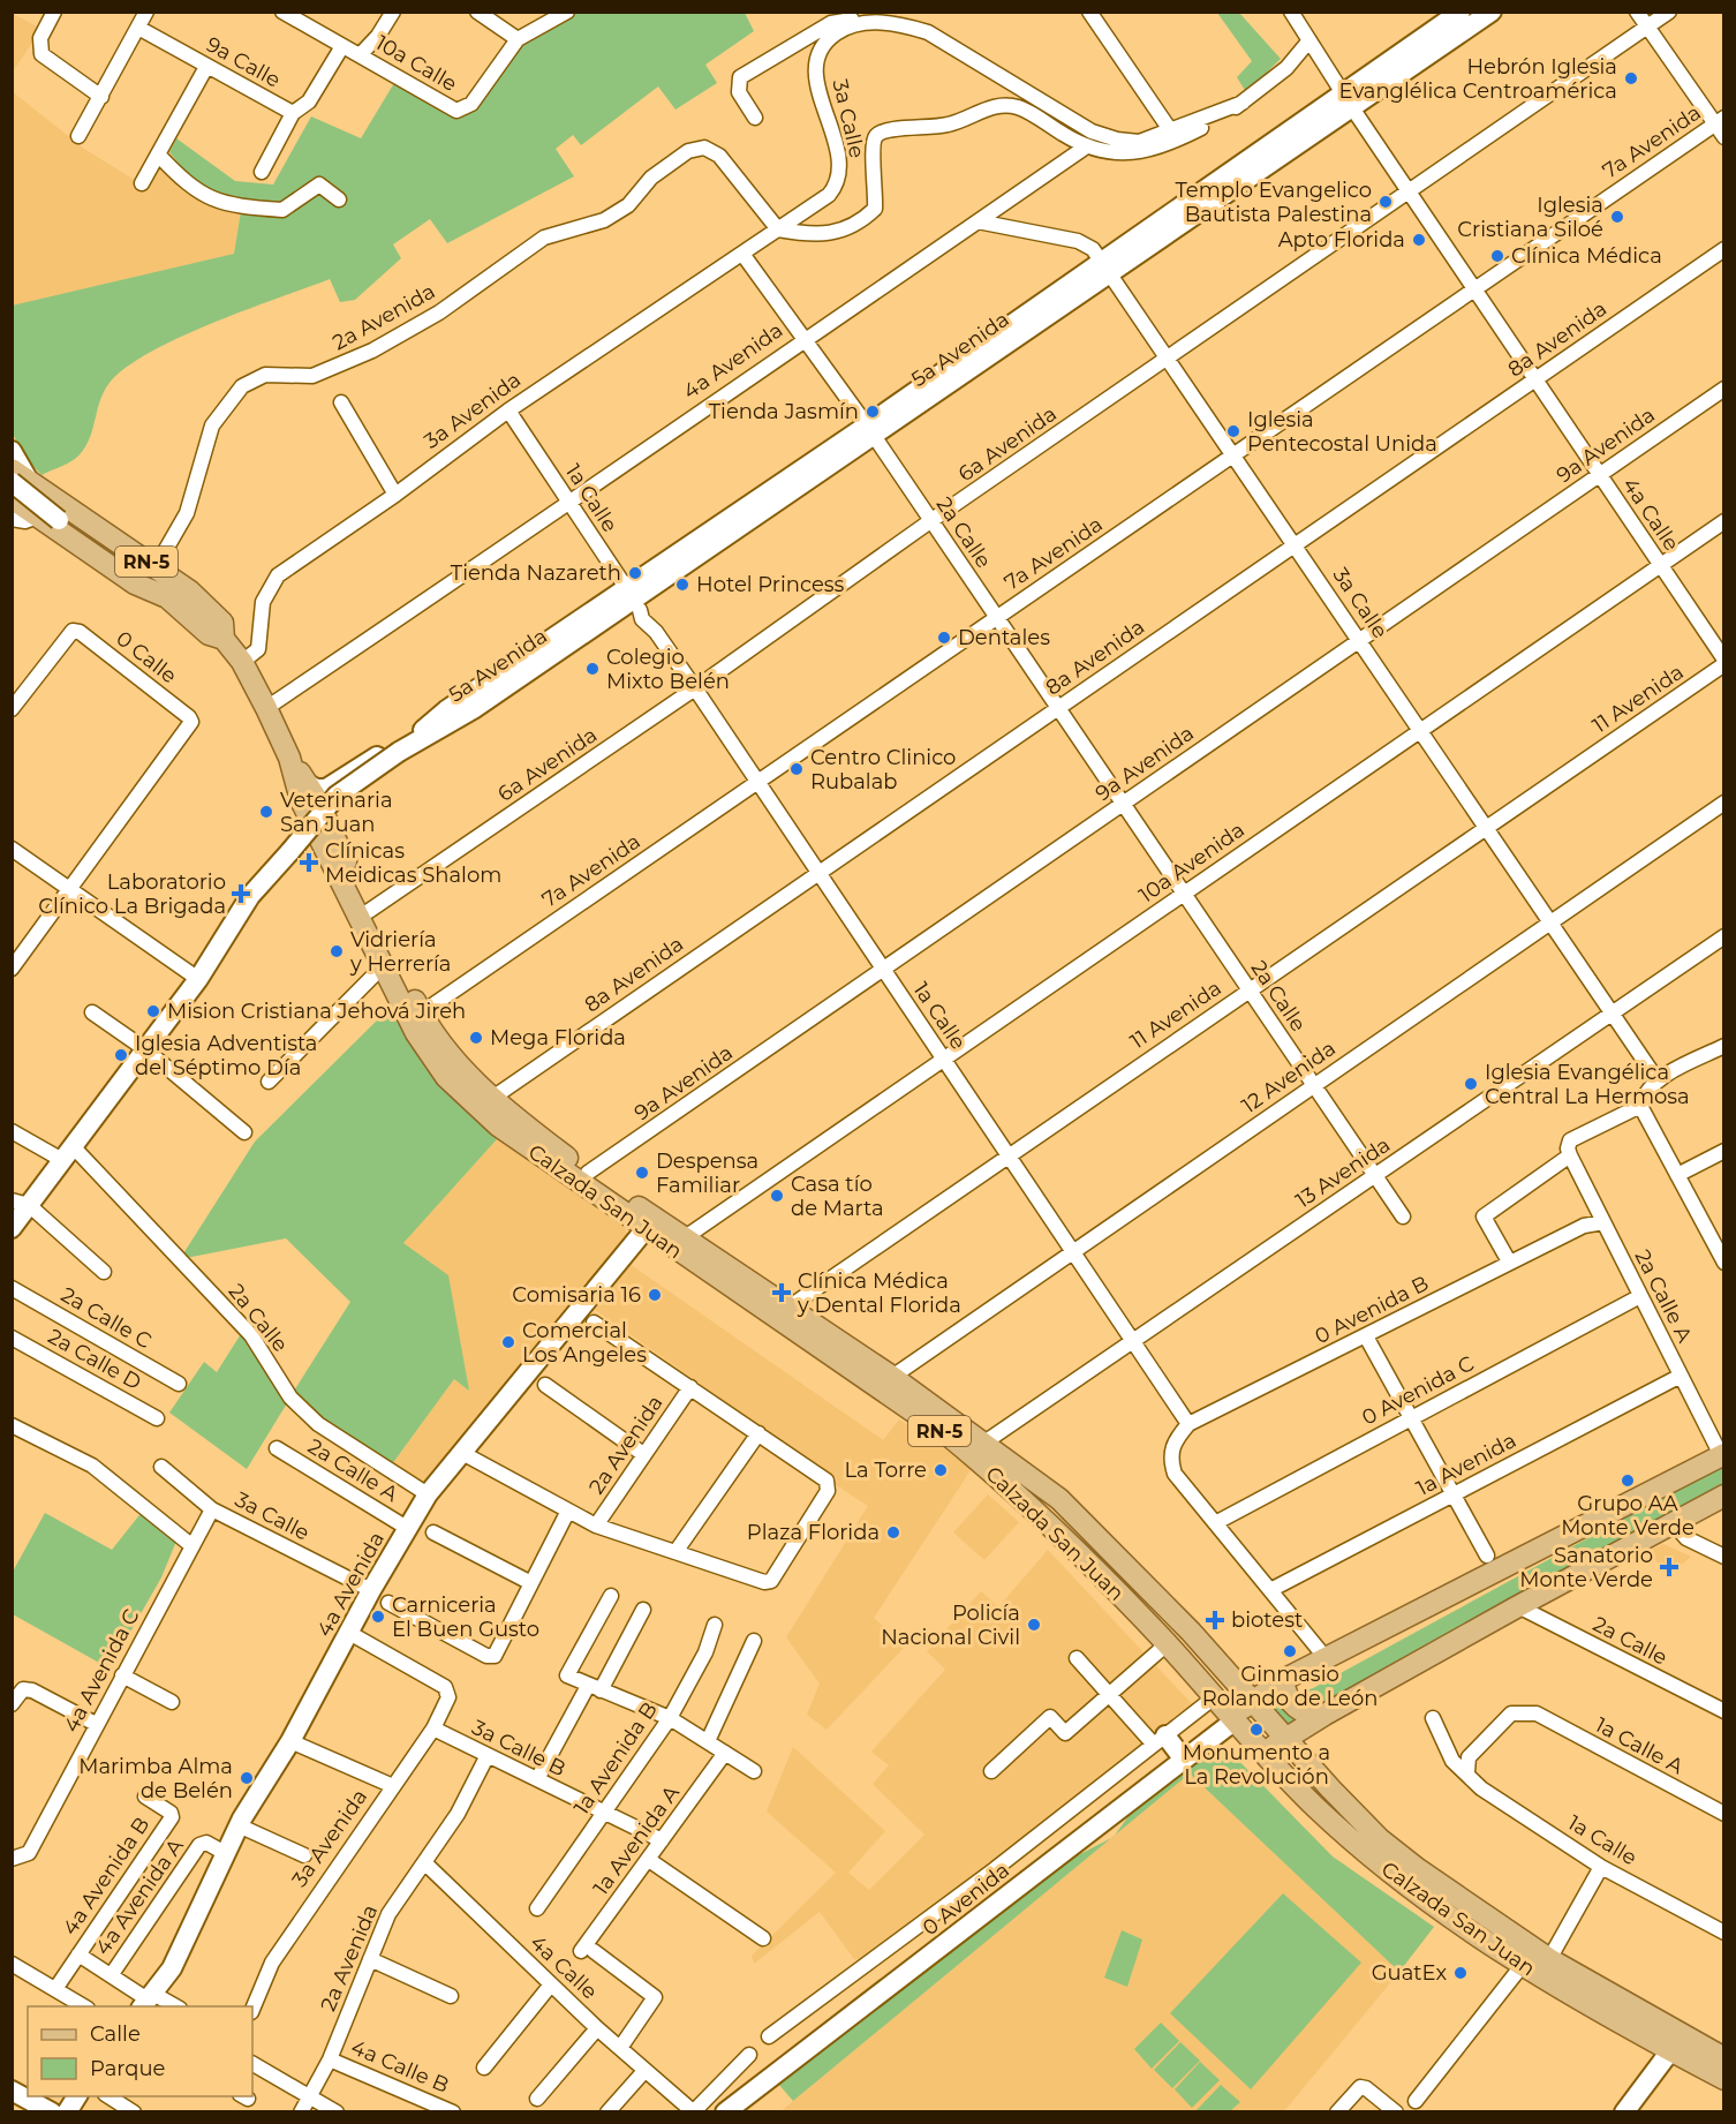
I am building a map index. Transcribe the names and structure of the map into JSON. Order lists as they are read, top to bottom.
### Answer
{
  "streets": {
    "main road": [
      "5a Avenida",
      "4a Avenida",
      "RN-5",
      "Calzada San Juan",
      "0 Avenida"
    ],
    "street": [
      "9a Calle",
      "10a Calle",
      "3a Calle",
      "7a Avenida",
      "2a Avenida",
      "8a Avenida",
      "3a Avenida",
      "6a Avenida",
      "9a Avenida",
      "1a Calle",
      "4a Calle",
      "2a Calle",
      "0 Calle",
      "11 Avenida",
      "10a Avenida",
      "12 Avenida",
      "13 Avenida",
      "2a Calle A",
      "0 Avenida B",
      "2a Calle C",
      "2a Calle D",
      "0 Avenida C",
      "1a Avenida",
      "4a Avenida C",
      "1a Calle A",
      "3a Calle B",
      "1a Avenida B",
      "1a Avenida A",
      "4a Avenida B",
      "4a Avenida A",
      "4a Calle B"
    ]
  },
  "crossings": [
    ["3a Calle", "7a Avenida"],
    ["3a Calle", "2a Avenida"],
    ["3a Calle", "8a Avenida"],
    ["3a Calle", "5a Avenida"],
    ["3a Calle", "4a Avenida"],
    ["3a Calle", "3a Avenida"],
    ["3a Calle", "6a Avenida"],
    ["3a Calle", "9a Avenida"],
    ["3a Calle", "11 Avenida"],
    ["3a Calle", "10a Avenida"],
    ["3a Calle", "12 Avenida"],
    ["3a Calle", "13 Avenida"],
    ["3a Calle", "4a Avenida C"],
    ["7a Avenida", "1a Calle"],
    ["7a Avenida", "4a Calle"],
    ["7a Avenida", "2a Calle"],
    ["7a Avenida", "Calzada San Juan"],
    ["2a Avenida", "3a Avenida"],
    ["2a Avenida", "4a Calle"],
    ["2a Avenida", "Calzada San Juan"],
    ["2a Avenida", "3a Calle B"],
    ["2a Avenida", "4a Calle B"],
    ["8a Avenida", "1a Calle"],
    ["8a Avenida", "4a Calle"],
    ["8a Avenida", "2a Calle"],
    ["8a Avenida", "Calzada San Juan"],
    ["5a Avenida", "1a Calle"],
    ["5a Avenida", "4a Calle"],
    ["5a Avenida", "2a Calle"],
    ["5a Avenida", "Calzada San Juan"],
    ["4a Avenida", "3a Avenida"],
    ["4a Avenida", "1a Calle"],
    ["4a Avenida", "2a Calle"],
    ["4a Avenida", "Calzada San Juan"],
    ["4a Avenida", "2a Calle A"],
    ["4a Avenida", "4a Avenida A"],
    ["3a Avenida", "1a Calle"],
    ["3a Avenida", "2a Calle"],
    ["3a Avenida", "Calzada San Juan"],
    ["3a Avenida", "3a Calle B"],
    ["6a Avenida", "1a Calle"],
    ["6a Avenida", "4a Calle"],
    ["6a Avenida", "2a Calle"],
    ["6a Avenida", "Calzada San Juan"],
    ["9a Avenida", "1a Calle"],
    ["9a Avenida", "4a Calle"],
    ["9a Avenida", "2a Calle"],
    ["9a Avenida", "Calzada San Juan"],
    ["1a Calle", "11 Avenida"],
    ["1a Calle", "10a Avenida"],
    ["1a Calle", "12 Avenida"],
    ["1a Calle", "13 Avenida"],
    ["1a Calle", "0 Avenida B"],
    ["1a Calle", "1a Calle A"],
    ["4a Calle", "11 Avenida"],
    ["4a Calle", "10a Avenida"],
    ["4a Calle", "1a Avenida A"],
    ["2a Calle", "11 Avenida"],
    ["2a Calle", "10a Avenida"],
    ["2a Calle", "12 Avenida"],
    ["2a Calle", "13 Avenida"],
    ["11 Avenida", "Calzada San Juan"],
    ["10a Avenida", "Calzada San Juan"],
    ["12 Avenida", "Calzada San Juan"],
    ["13 Avenida", "Calzada San Juan"],
    ["Calzada San Juan", "0 Avenida"],
    ["2a Calle A", "0 Avenida B"],
    ["2a Calle A", "0 Avenida C"],
    ["2a Calle A", "1a Avenida"],
    ["0 Avenida B", "0 Avenida C"],
    ["3a Calle B", "1a Avenida B"],
    ["3a Calle B", "1a Avenida A"]
  ],
  "places": {
    "other": [
      "Hebrón Iglesia Evanglélica Centroamérica",
      "Templo Evangelico Bautista Palestina",
      "Iglesia Cristiana Siloé",
      "Apto Florida",
      "Clínica Médica",
      "Tienda Jasmín",
      "Iglesia Pentecostal Unida",
      "Tienda Nazareth",
      "Hotel Princess",
      "Dentales",
      "Colegio Mixto Belén",
      "Centro Clinico Rubalab",
      "Veterinaria San Juan",
      "Vidriería y Herrería",
      "Mision Cristiana Jehová Jireh",
      "Mega Florida",
      "Iglesia Adventista del Séptimo Día",
      "Iglesia Evangélica Central La Hermosa",
      "Despensa Familiar",
      "Casa tío de Marta",
      "Comisaria 16",
      "Comercial Los Angeles",
      "La Torre",
      "Grupo AA Monte Verde",
      "Plaza Florida",
      "Carniceria El Buen Gusto",
      "Policía Nacional Civil",
      "Ginmasio Rolando de León",
      "Monumento a La Revolución",
      "Marimba Alma de Belén",
      "GuatEx"
    ],
    "health": [
      "Clínicas Meidicas Shalom",
      "Laboratorio Clínico La Brigada",
      "Clínica Médica y Dental Florida",
      "Sanatorio Monte Verde",
      "biotest"
    ]
  },
  "legend": ["Calle", "Parque"]
}
